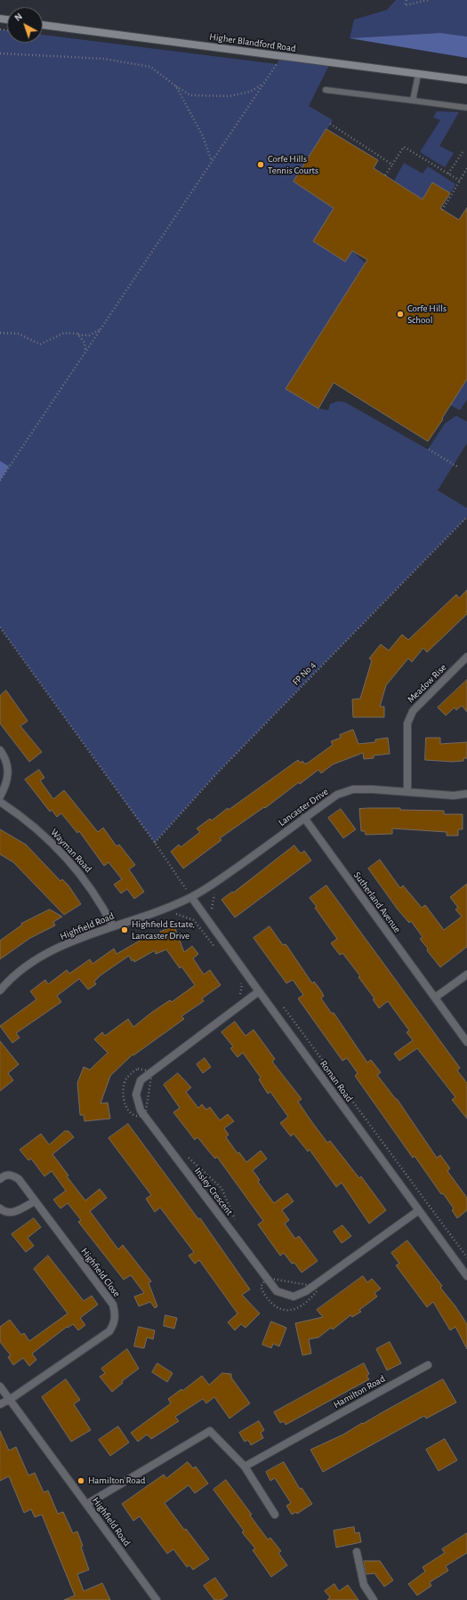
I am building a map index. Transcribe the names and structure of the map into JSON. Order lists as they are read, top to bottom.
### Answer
{
  "streets": {
    "main road": ["Higher Blandford Road"],
    "street": [
      "Meadow Rise",
      "Lancaster Drive",
      "Wayman Road",
      "Sutherland Avenue",
      "Highfield Road",
      "Roman Road",
      "Insley Crescent",
      "Highfield Close",
      "Hamilton Road"
    ],
    "path": ["FP No 4"]
  },
  "crossings": [
    ["Meadow Rise", "Lancaster Drive"],
    ["Lancaster Drive", "Sutherland Avenue"],
    ["Lancaster Drive", "Highfield Road"],
    ["Lancaster Drive", "Roman Road"],
    ["Wayman Road", "Highfield Road"],
    ["Highfield Road", "Roman Road"],
    ["Highfield Road", "Highfield Close"],
    ["Roman Road", "Insley Crescent"]
  ],
  "places": [
    "Corfe Hills Tennis Courts",
    "Corfe Hills School",
    "Highfield Estate, Lancaster Drive",
    "Hamilton Road"
  ],
  "north": "top left"
}
